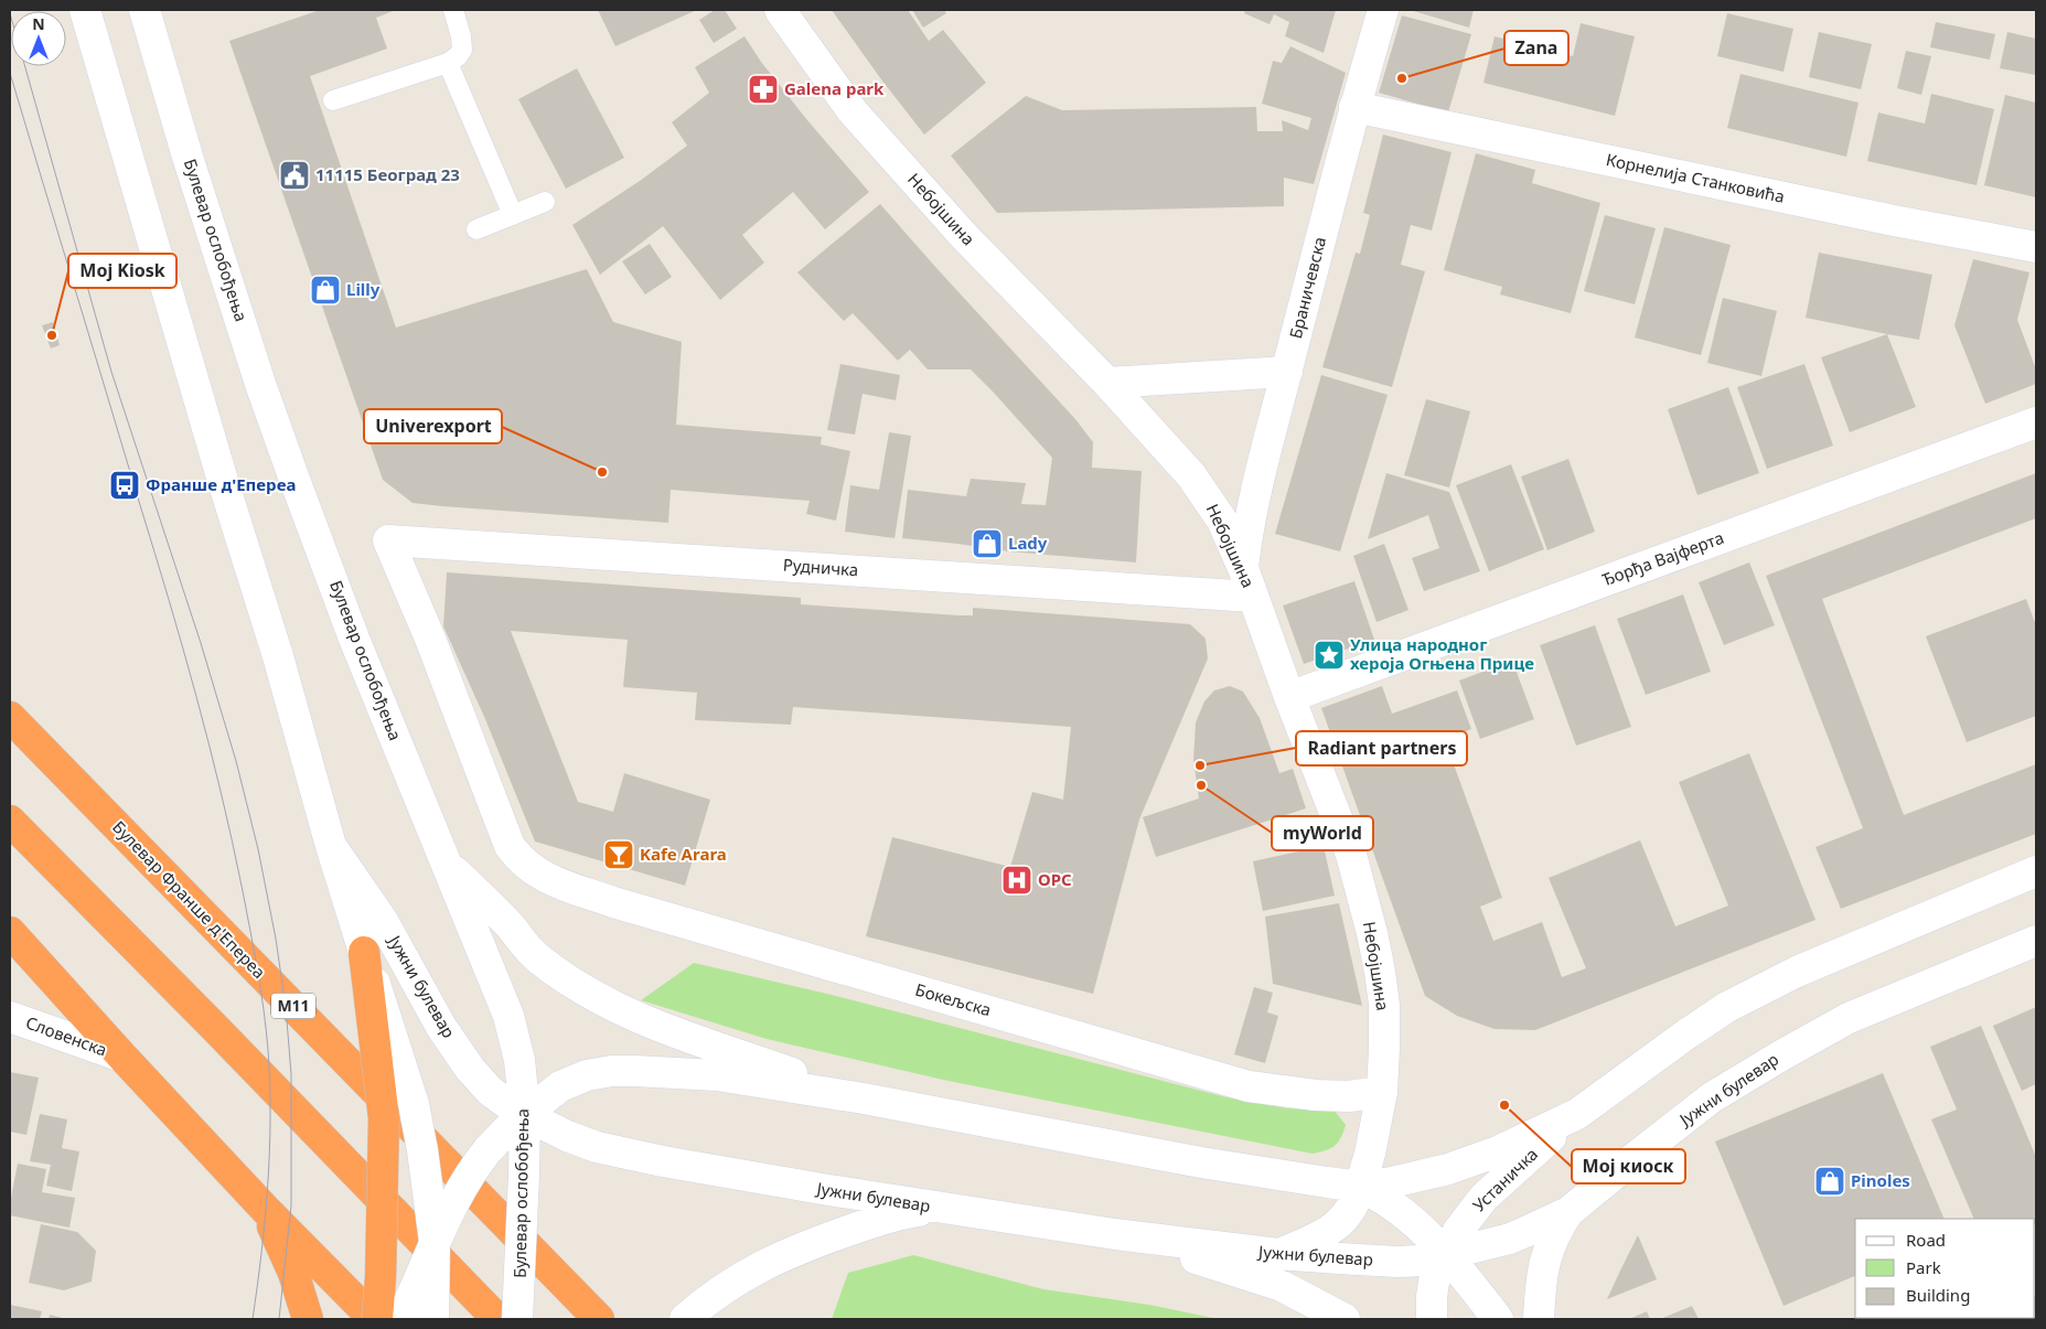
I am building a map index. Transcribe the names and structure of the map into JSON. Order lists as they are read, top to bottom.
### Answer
{
  "streets": {
    "highway": ["Булевар Франше д'Епереа", "M11"],
    "main road": [
      "Корнелија Станковића",
      "Небојшина",
      "Булевар ослобођења",
      "Браничевска",
      "Ђорђа Вајферта",
      "Рудничка",
      "Јужни булевар",
      "Бокељска",
      "Словенска",
      "Устаничка"
    ]
  },
  "crossings": [
    ["Корнелија Станковића", "Браничевска"],
    ["Небојшина", "Браничевска"],
    ["Небојшина", "Ђорђа Вајферта"],
    ["Небојшина", "Рудничка"],
    ["Небојшина", "Јужни булевар"],
    ["Небојшина", "Бокељска"],
    ["Булевар ослобођења", "Јужни булевар"],
    ["Рудничка", "Бокељска"],
    ["Булевар Франше д'Епереа", "M11"],
    ["Јужни булевар", "Устаничка"]
  ],
  "places": {
    "other": [
      "Zana",
      "Moj Kiosk",
      "Univerexport",
      "Radiant partners",
      "myWorld",
      "Мој киоск"
    ],
    "pharmacy": ["Galena park"],
    "public building": ["11115 Београд 23"],
    "shop": ["Lilly", "Lady", "Pinoles"],
    "bus stop": ["Франше д'Епереа"],
    "place": ["Улица народног хероја Огњена Прице"],
    "bar": ["Kafe Arara"],
    "hospital": ["ОРС"]
  },
  "legend": ["Road", "Park", "Building"],
  "north": "top"
}
